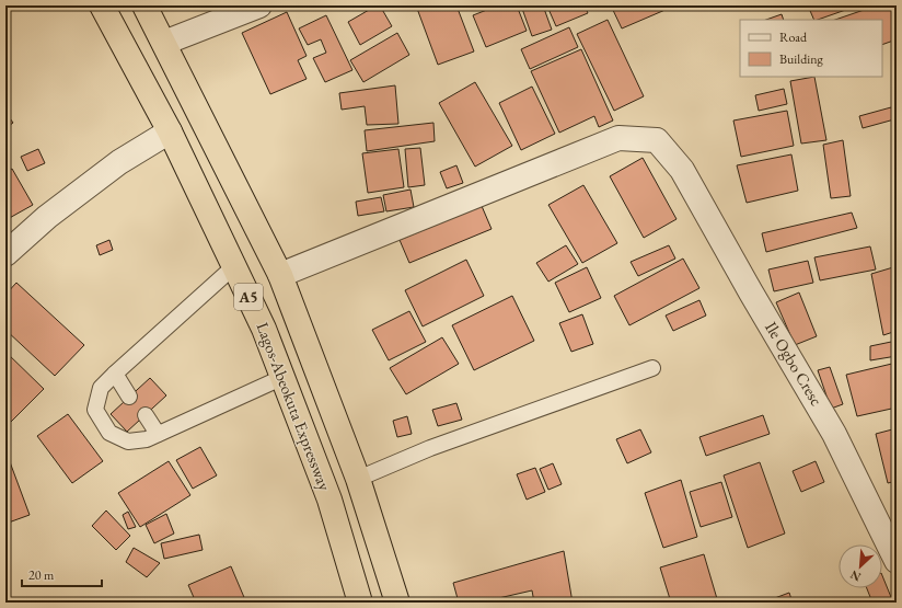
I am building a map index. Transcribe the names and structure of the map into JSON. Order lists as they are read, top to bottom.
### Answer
{
  "streets": {
    "highway": ["A5", "Lagos-Abeokuta Expressway"],
    "street": ["Ile Ogbo Cresc"]
  },
  "crossings": [
    ["A5", "Ile Ogbo Cresc"]
  ],
  "legend": ["Road", "Building"],
  "scale_bar": "20 m",
  "north": "bottom left"
}
